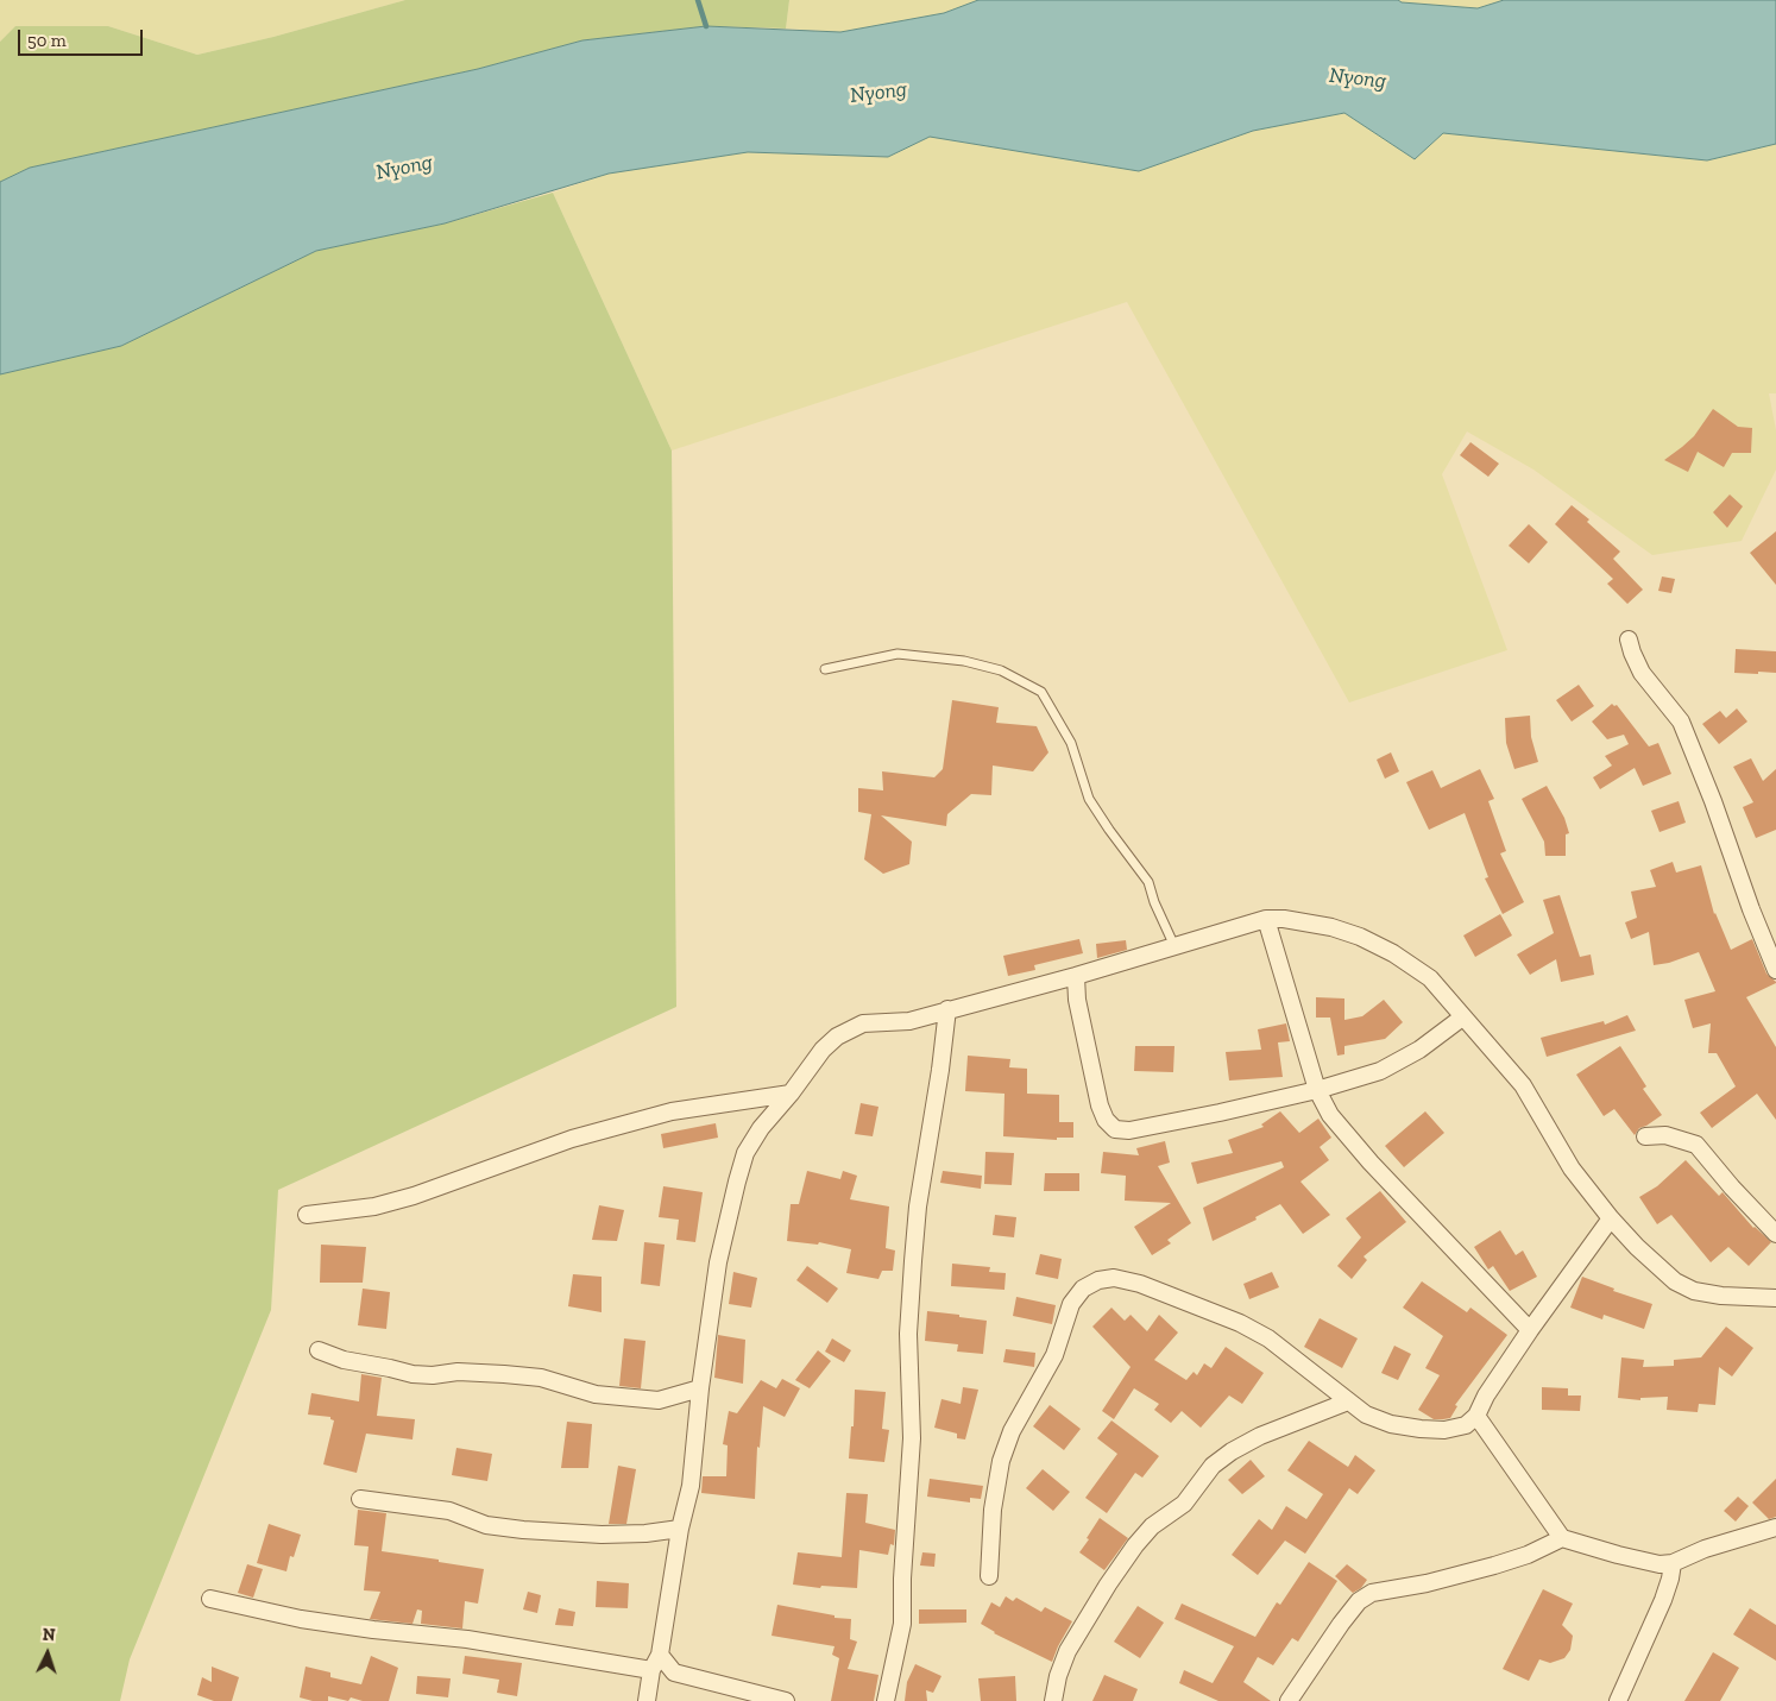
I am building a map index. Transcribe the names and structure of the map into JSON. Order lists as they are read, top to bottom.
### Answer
{
  "water": ["Nyong"],
  "scale_bar": "50 m",
  "north": "top"
}
